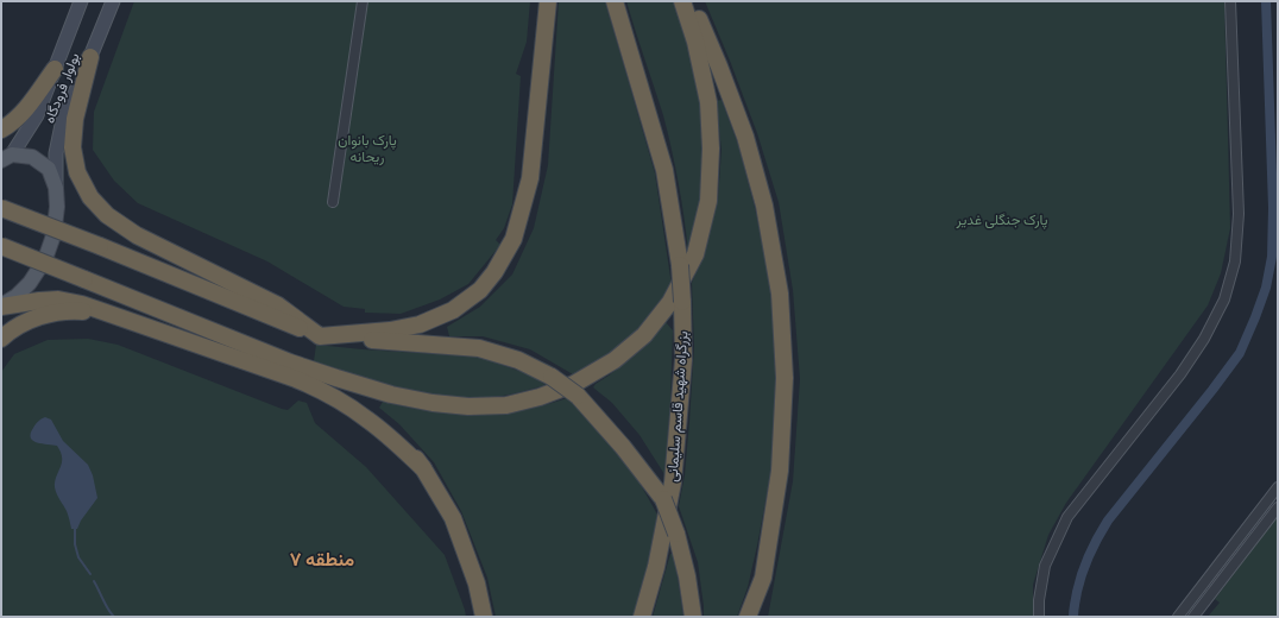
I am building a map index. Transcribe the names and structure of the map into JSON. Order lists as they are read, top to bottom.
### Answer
{
  "streets": {
    "highway": ["بزرگراه شهید قاسم سلیمانی"],
    "main road": ["بولوار فرودگاه"]
  },
  "districts": ["منطقه ۷"],
  "parks": ["پارک بانوان ریحانه", "پارک جنگلی غدیر"]
}
